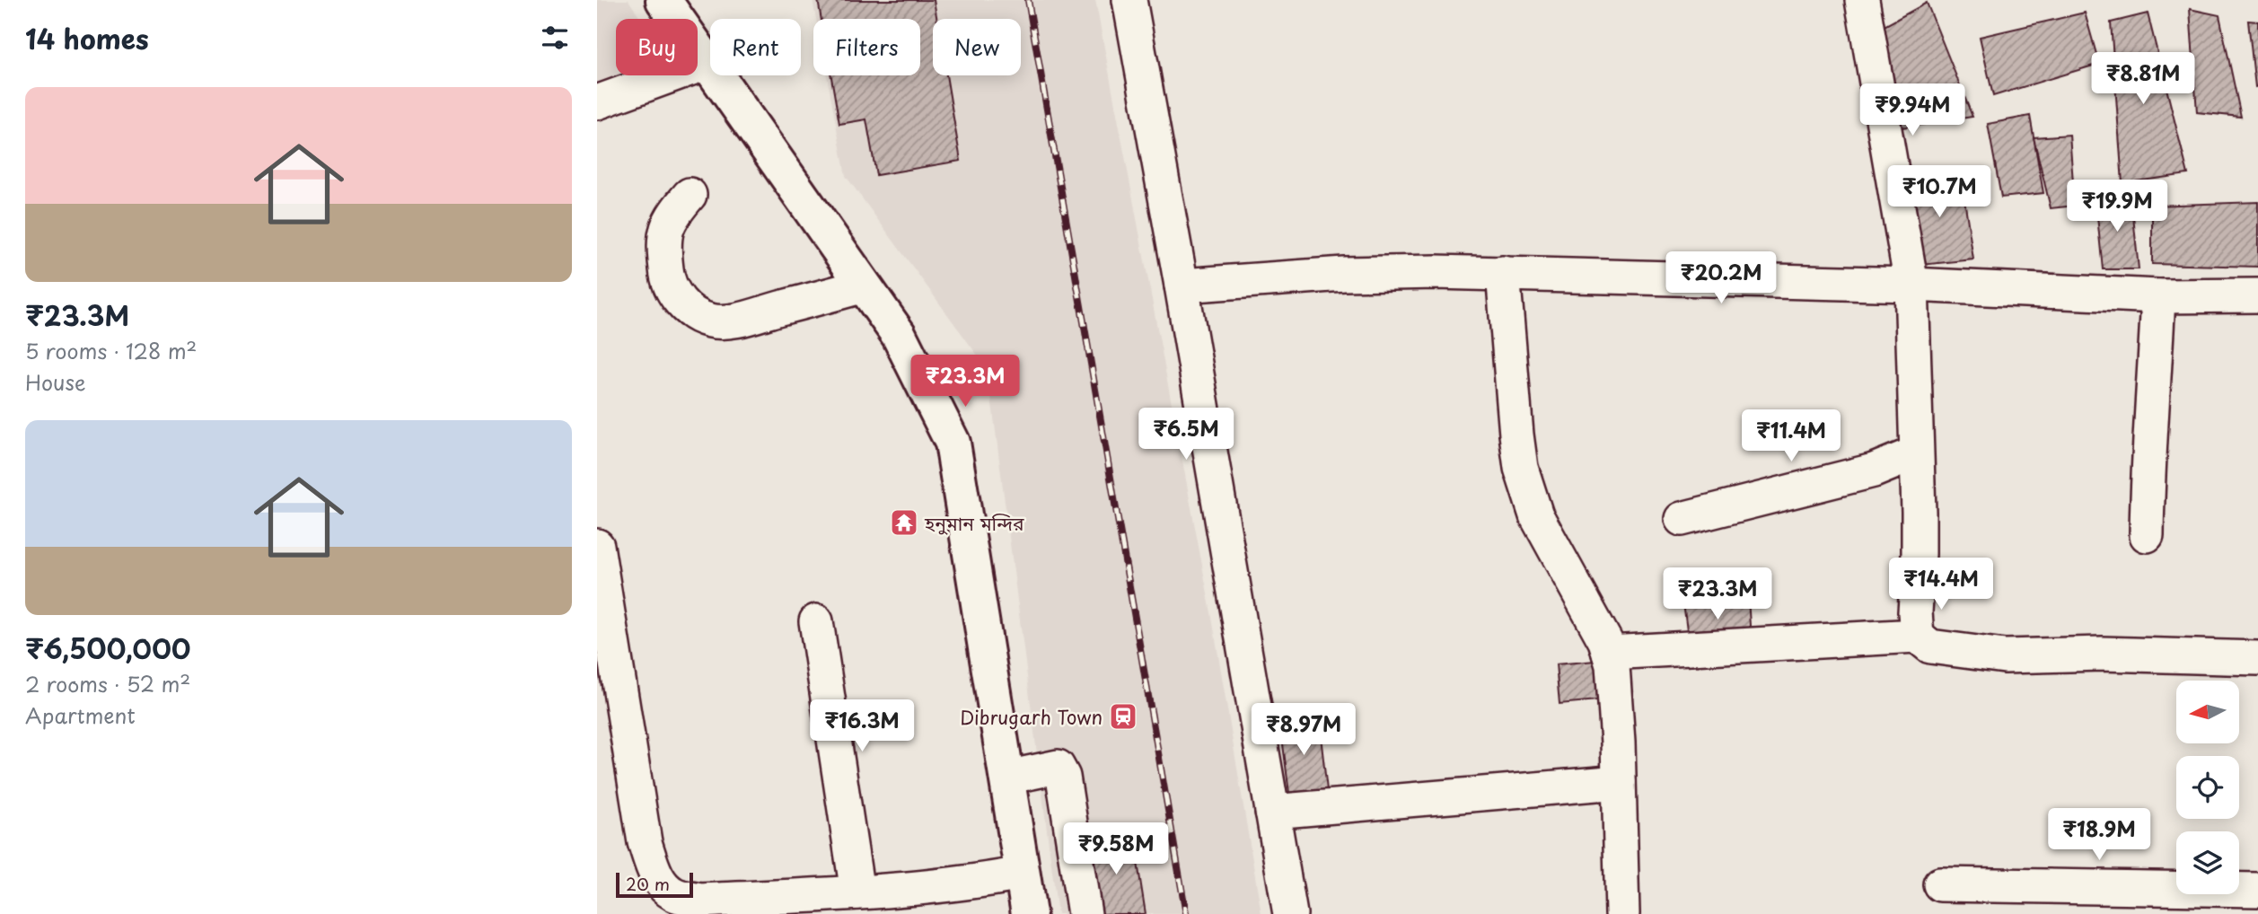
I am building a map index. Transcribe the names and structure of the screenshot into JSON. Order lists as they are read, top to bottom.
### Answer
{
  "places": {
    "temple": ["হনুমান মন্দির"],
    "station": ["Dibrugarh Town"]
  },
  "scale_bar": "20 m",
  "north": "left",
  "page": {
    "heading": "14 homes",
    "chip": [
      "Buy",
      "Rent",
      "Filters",
      "New"
    ],
    "price": [
      "₹8.81M",
      "₹9.94M",
      "₹10.7M",
      "₹19.9M",
      "₹20.2M",
      "₹23.3M",
      "₹6.5M",
      "₹11.4M",
      "₹14.4M",
      "₹23.3M",
      "₹16.3M",
      "₹8.97M",
      "₹18.9M",
      "₹9.58M"
    ],
    "list": [
      {
        "name": "₹23.3M",
        "note": "5 rooms · 128 m² · House"
      },
      {
        "name": "₹6,500,000",
        "note": "2 rooms · 52 m² · Apartment"
      }
    ],
    "scale": "20 m"
  }
}
